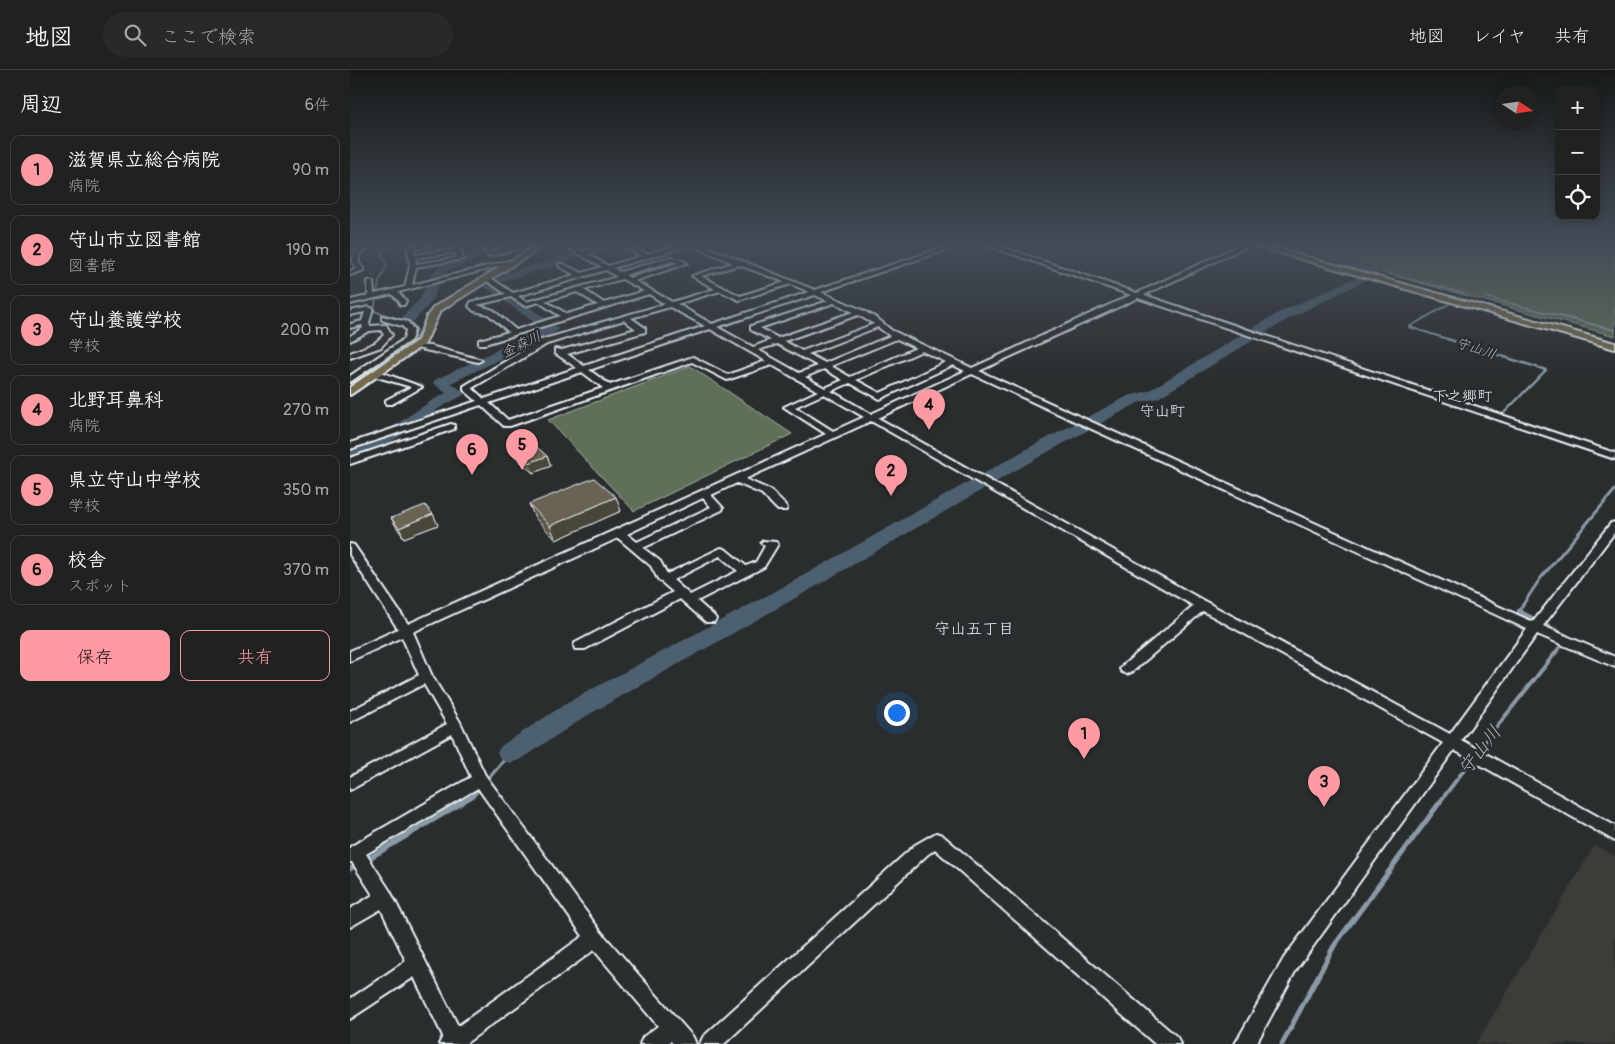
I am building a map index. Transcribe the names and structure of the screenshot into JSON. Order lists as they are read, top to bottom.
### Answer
{
  "districts": ["下之郷町", "守山町", "守山五丁目"],
  "water": ["金森川", "守山川"],
  "north": "right",
  "page": {
    "header": "地図",
    "search": "ここで検索",
    "nav": ["地図", "レイヤ", "共有"],
    "heading": ["周辺", "6件"],
    "map_buttons": ["+", "−"],
    "list": [
      {
        "mark": "1",
        "name": "滋賀県立総合病院",
        "note": "病院",
        "value": "90 m"
      },
      {
        "mark": "2",
        "name": "守山市立図書館",
        "note": "図書館",
        "value": "190 m"
      },
      {
        "mark": "3",
        "name": "守山養護学校",
        "note": "学校",
        "value": "200 m"
      },
      {
        "mark": "4",
        "name": "北野耳鼻科",
        "note": "病院",
        "value": "270 m"
      },
      {
        "mark": "5",
        "name": "県立守山中学校",
        "note": "学校",
        "value": "350 m"
      },
      {
        "mark": "6",
        "name": "校舎",
        "note": "スポット",
        "value": "370 m"
      }
    ],
    "pins": [
      "4",
      "5",
      "6",
      "2",
      "1",
      "3"
    ],
    "buttons": ["保存", "共有"]
  }
}
